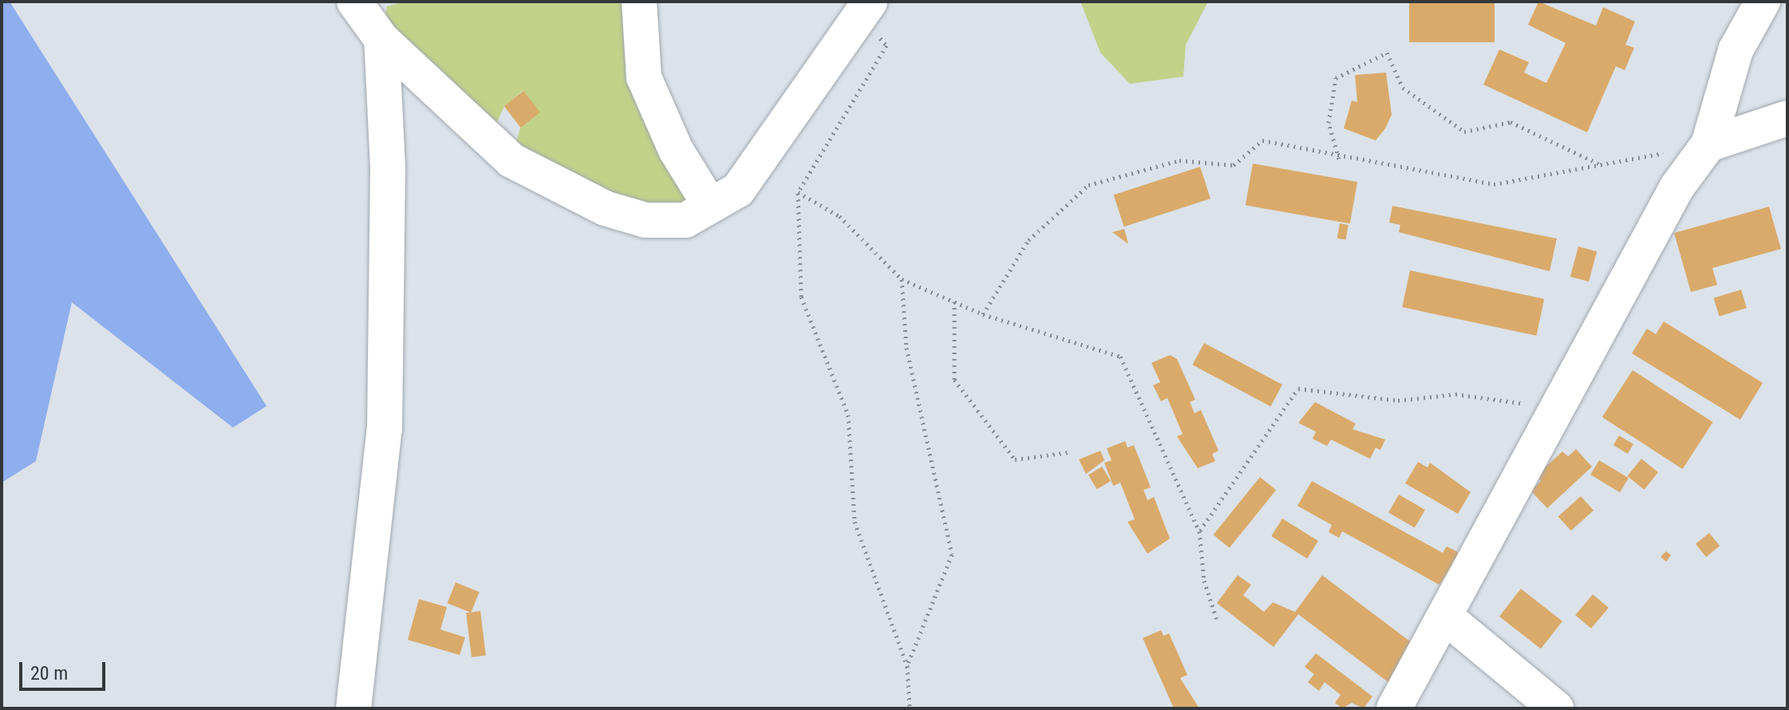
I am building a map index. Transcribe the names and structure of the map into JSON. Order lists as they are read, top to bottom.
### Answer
{
  "scale_bar": "20 m"
}
